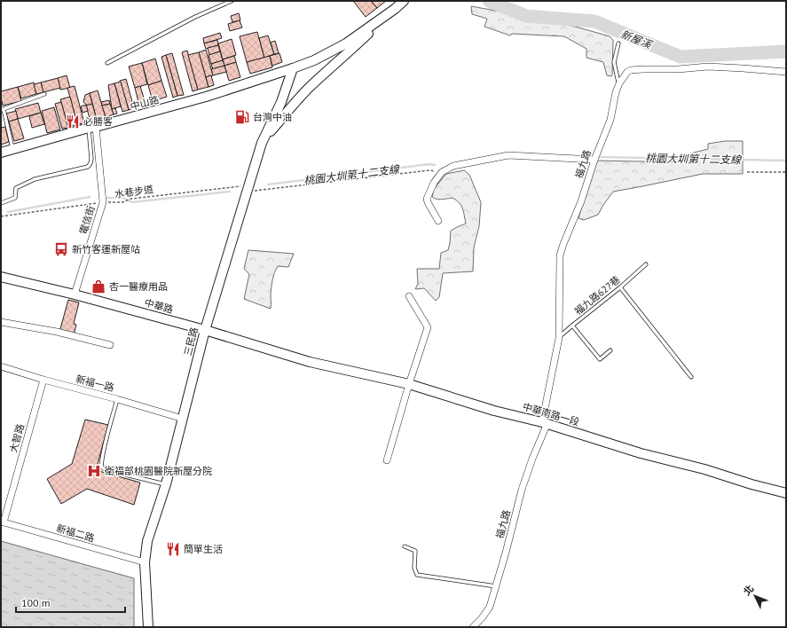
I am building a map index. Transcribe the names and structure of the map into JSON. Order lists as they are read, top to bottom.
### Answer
{
  "streets": {
    "main road": [
      "中山路",
      "中華路",
      "三民路",
      "中華南路一段"
    ],
    "street": [
      "福九路",
      "電信街",
      "新福一路",
      "大智路",
      "新福二路"
    ],
    "lane": ["福九路627巷"],
    "path": ["水巷步道"]
  },
  "crossings": [
    ["中山路", "電信街"],
    ["中山路", "三民路"],
    ["福九路", "福九路627巷"],
    ["福九路", "中華南路一段"],
    ["水巷步道", "電信街"],
    ["水巷步道", "三民路"],
    ["電信街", "中華路"],
    ["中華路", "三民路"],
    ["中華路", "中華南路一段"],
    ["三民路", "新福一路"],
    ["三民路", "新福二路"],
    ["新福一路", "大智路"],
    ["大智路", "新福二路"]
  ],
  "water": ["新屋溪", "桃園大圳第十二支線"],
  "places": {
    "fuel station": ["台灣中油"],
    "restaurant": ["必勝客", "簡單生活"],
    "bus stop": ["新竹客運新屋站"],
    "shop": ["杏一醫療用品"],
    "hospital": ["衛福部桃園醫院新屋分院"]
  },
  "scale_bar": "100 m",
  "north": "top left"
}
